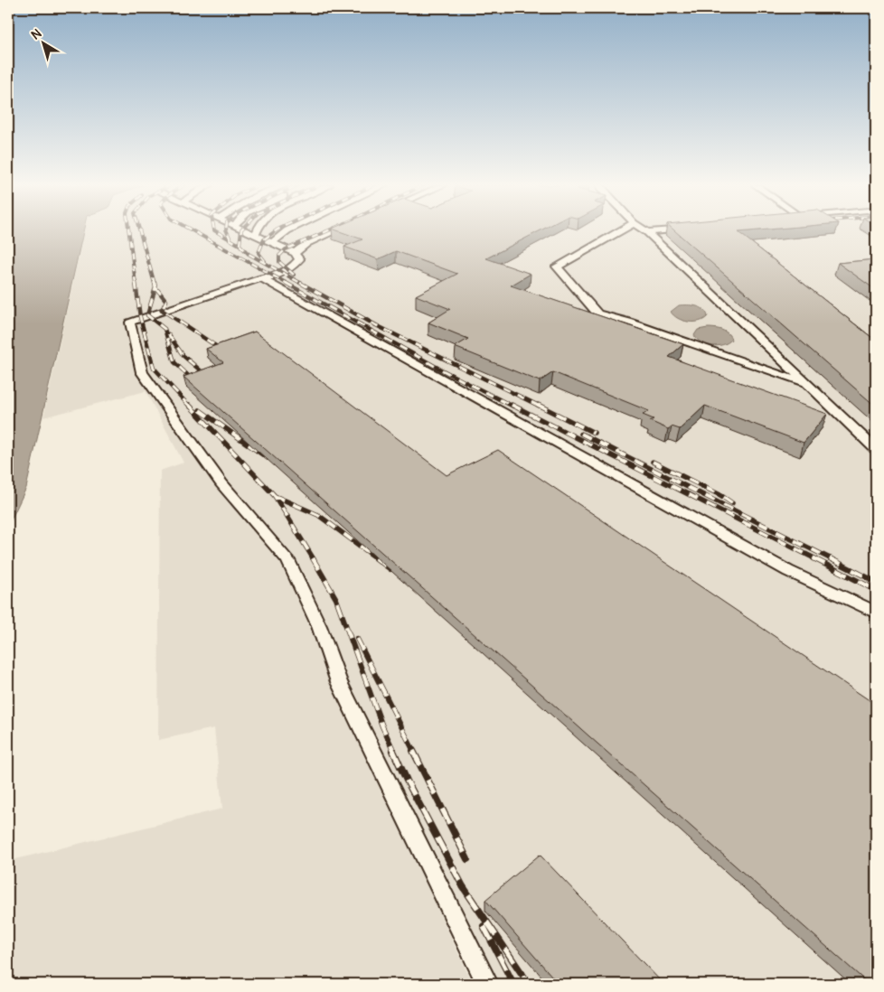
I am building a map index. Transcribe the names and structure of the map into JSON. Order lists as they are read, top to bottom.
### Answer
{
  "north": "top left"
}
